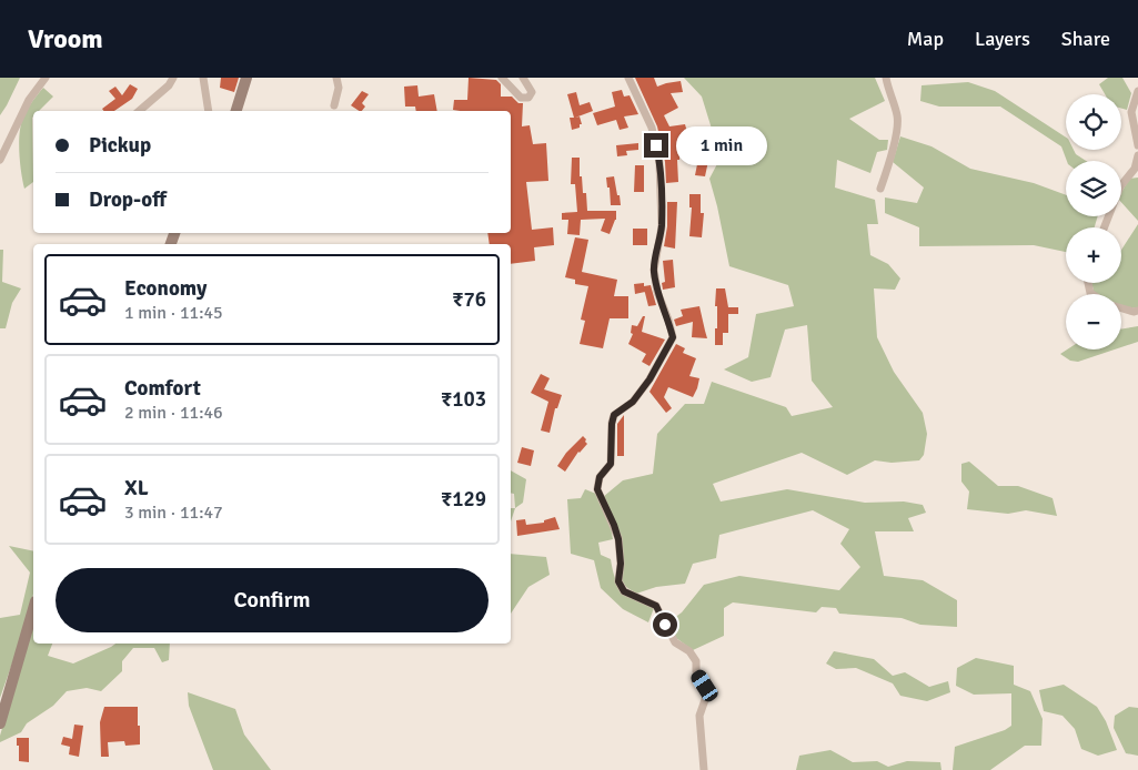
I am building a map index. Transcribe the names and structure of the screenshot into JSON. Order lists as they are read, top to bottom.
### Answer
{
  "page": {
    "header": "Vroom",
    "nav": ["Map", "Layers", "Share"],
    "map_buttons": ["+", "−"],
    "banner": ["Pickup", "Drop-off"],
    "bubble": "1 min",
    "list": [
      {
        "name": "Economy",
        "note": "1 min · 11:45",
        "value": "₹76"
      },
      {
        "name": "Comfort",
        "note": "2 min · 11:46",
        "value": "₹103"
      },
      {
        "name": "XL",
        "note": "3 min · 11:47",
        "value": "₹129"
      }
    ],
    "buttons": "Confirm"
  }
}
